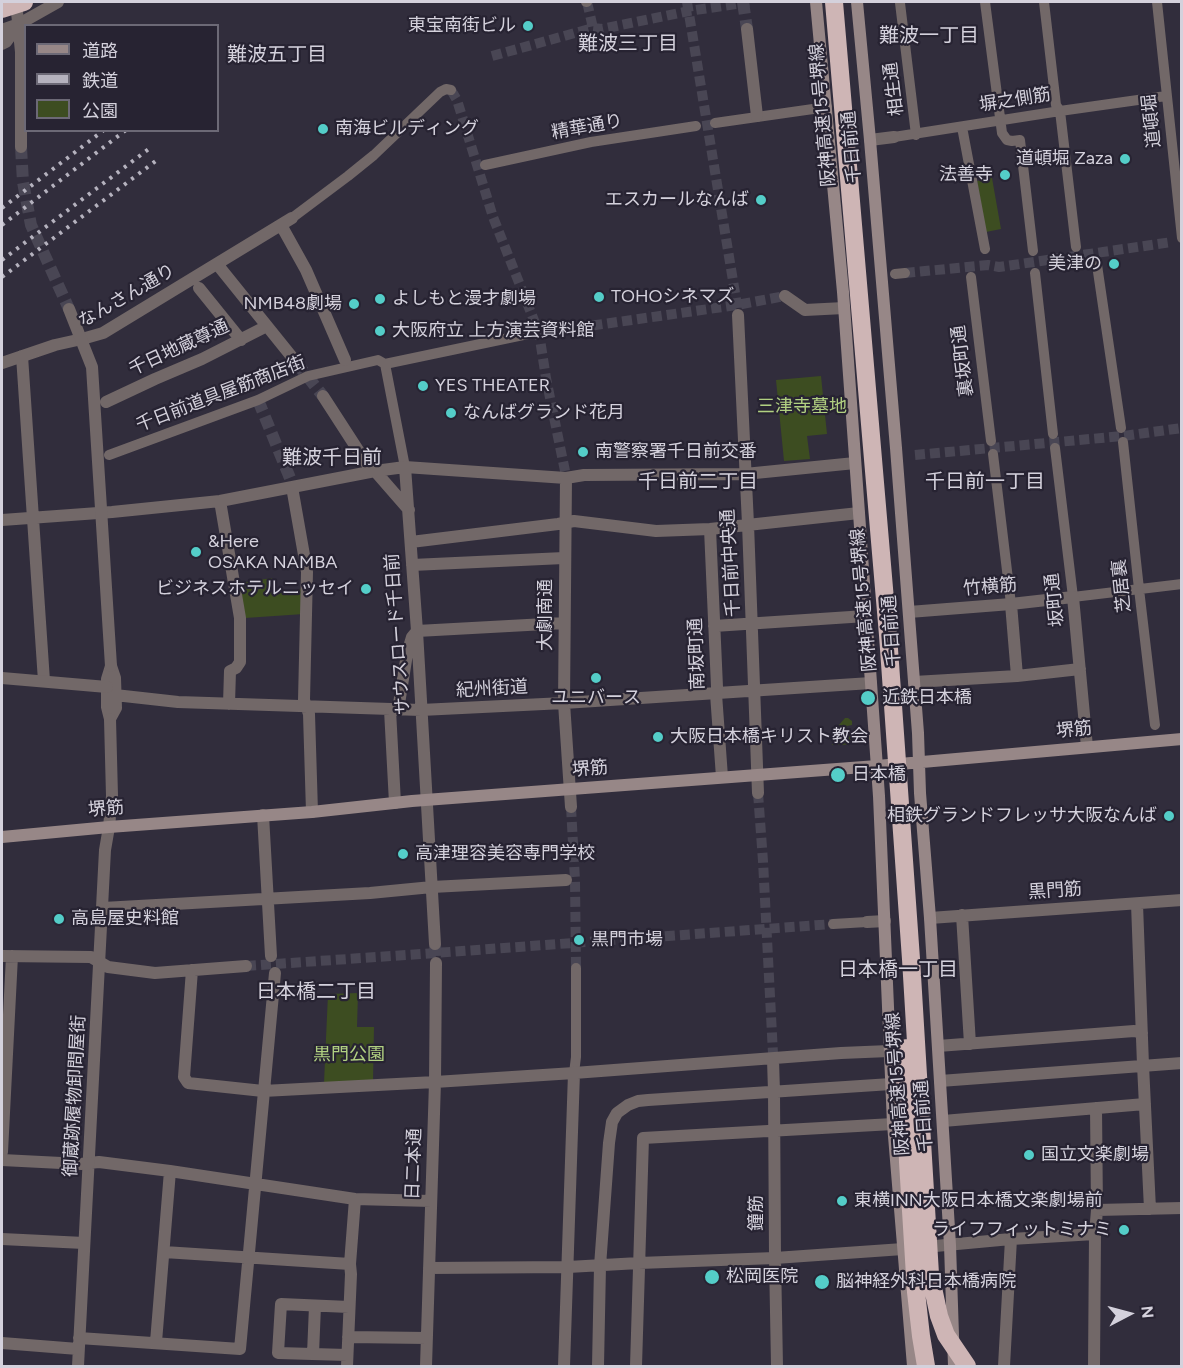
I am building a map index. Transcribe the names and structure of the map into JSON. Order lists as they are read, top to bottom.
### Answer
{
  "streets": {
    "highway": ["阪神高速15号堺線"],
    "main road": ["千日前通", "堺筋"],
    "street": [
      "相生通",
      "塀之側筋",
      "道頓堀",
      "精華通り",
      "なんさん通り",
      "千日地蔵尊通",
      "裏坂町通",
      "千日前道具屋筋商店街",
      "千日前中央通",
      "芝居裏",
      "竹横筋",
      "坂町通",
      "大劇南通",
      "サウスロード千日前",
      "南坂町通",
      "紀州街道",
      "黒門筋",
      "御蔵跡履物卸問屋街",
      "日二本通",
      "鐘筋"
    ]
  },
  "crossings": [
    ["相生通", "塀之側筋"],
    ["塀之側筋", "道頓堀"],
    ["塀之側筋", "千日前通"],
    ["千日前通", "竹横筋"],
    ["千日前通", "紀州街道"],
    ["千日前通", "堺筋"],
    ["千日前通", "黒門筋"],
    ["なんさん通り", "紀州街道"],
    ["なんさん通り", "堺筋"],
    ["なんさん通り", "御蔵跡履物卸問屋街"],
    ["千日前中央通", "紀州街道"],
    ["千日前中央通", "堺筋"],
    ["芝居裏", "竹横筋"],
    ["竹横筋", "坂町通"],
    ["坂町通", "堺筋"],
    ["大劇南通", "紀州街道"],
    ["大劇南通", "堺筋"],
    ["サウスロード千日前", "紀州街道"],
    ["サウスロード千日前", "堺筋"],
    ["南坂町通", "紀州街道"],
    ["南坂町通", "堺筋"],
    ["堺筋", "御蔵跡履物卸問屋街"]
  ],
  "districts": [
    "難波一丁目",
    "難波三丁目",
    "難波五丁目",
    "難波千日前",
    "千日前二丁目",
    "千日前一丁目",
    "日本橋一丁目",
    "日本橋二丁目"
  ],
  "parks": ["三津寺墓地", "黒門公園"],
  "places": [
    "東宝南街ビル",
    "南海ビルディング",
    "道頓堀 Zaza",
    "法善寺",
    "エスカールなんば",
    "美津の",
    "TOHOシネマズ",
    "よしもと漫才劇場",
    "NMB48劇場",
    "大阪府立 上方演芸資料館",
    "YES THEATER",
    "なんばグランド花月",
    "南警察署千日前交番",
    "&Here OSAKA NAMBA",
    "ビジネスホテルニッセイ",
    "ユニバース",
    "近鉄日本橋",
    "大阪日本橋キリスト教会",
    "日本橋",
    "相鉄グランドフレッサ大阪なんば",
    "高津理容美容専門学校",
    "高島屋史料館",
    "黒門市場",
    "国立文楽劇場",
    "東横INN大阪日本橋文楽劇場前",
    "ライフフィットミナミ",
    "松岡医院",
    "脳神経外科日本橋病院"
  ],
  "legend": ["道路", "鉄道", "公園"],
  "north": "right"
}
